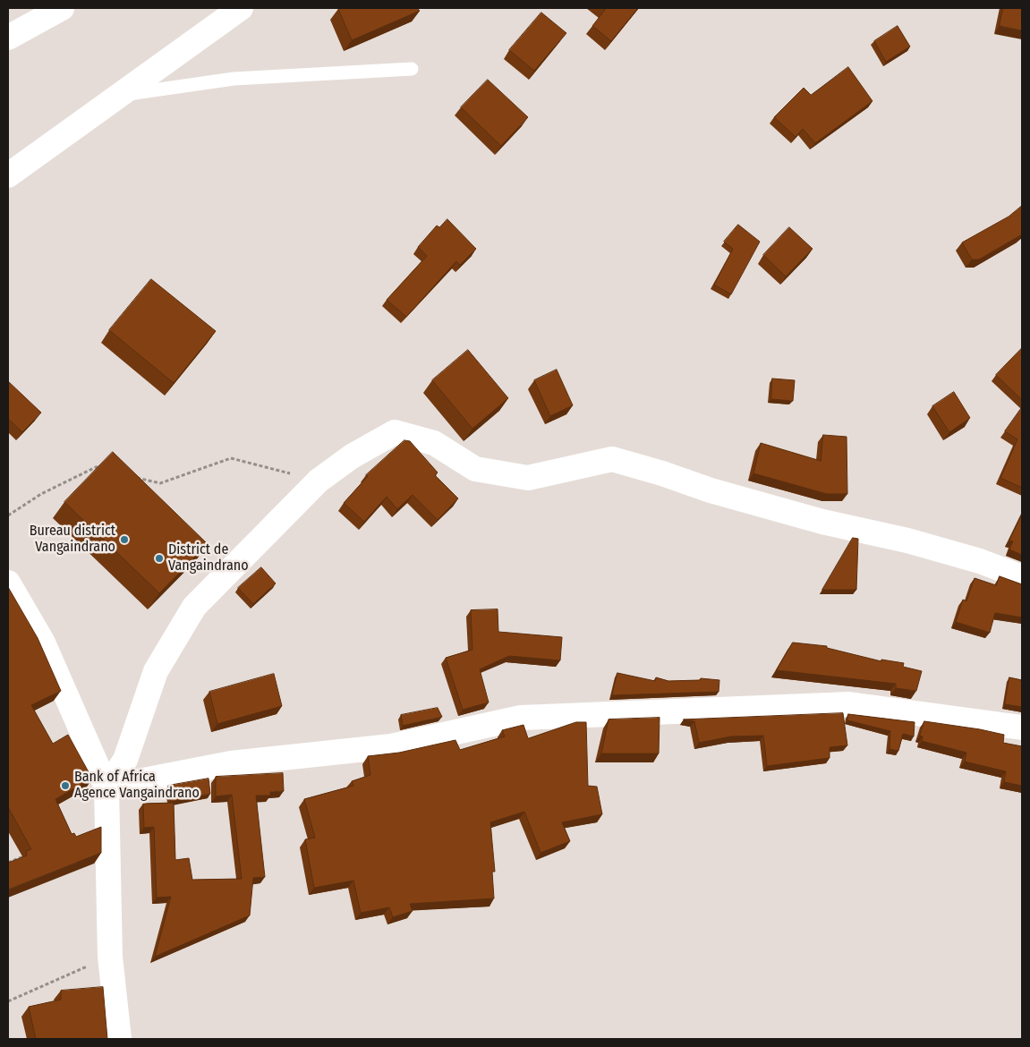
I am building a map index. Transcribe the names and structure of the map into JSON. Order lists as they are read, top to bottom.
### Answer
{
  "places": ["Bureau district Vangaindrano", "District de Vangaindrano", "Bank of Africa Agence Vangaindrano"]
}
